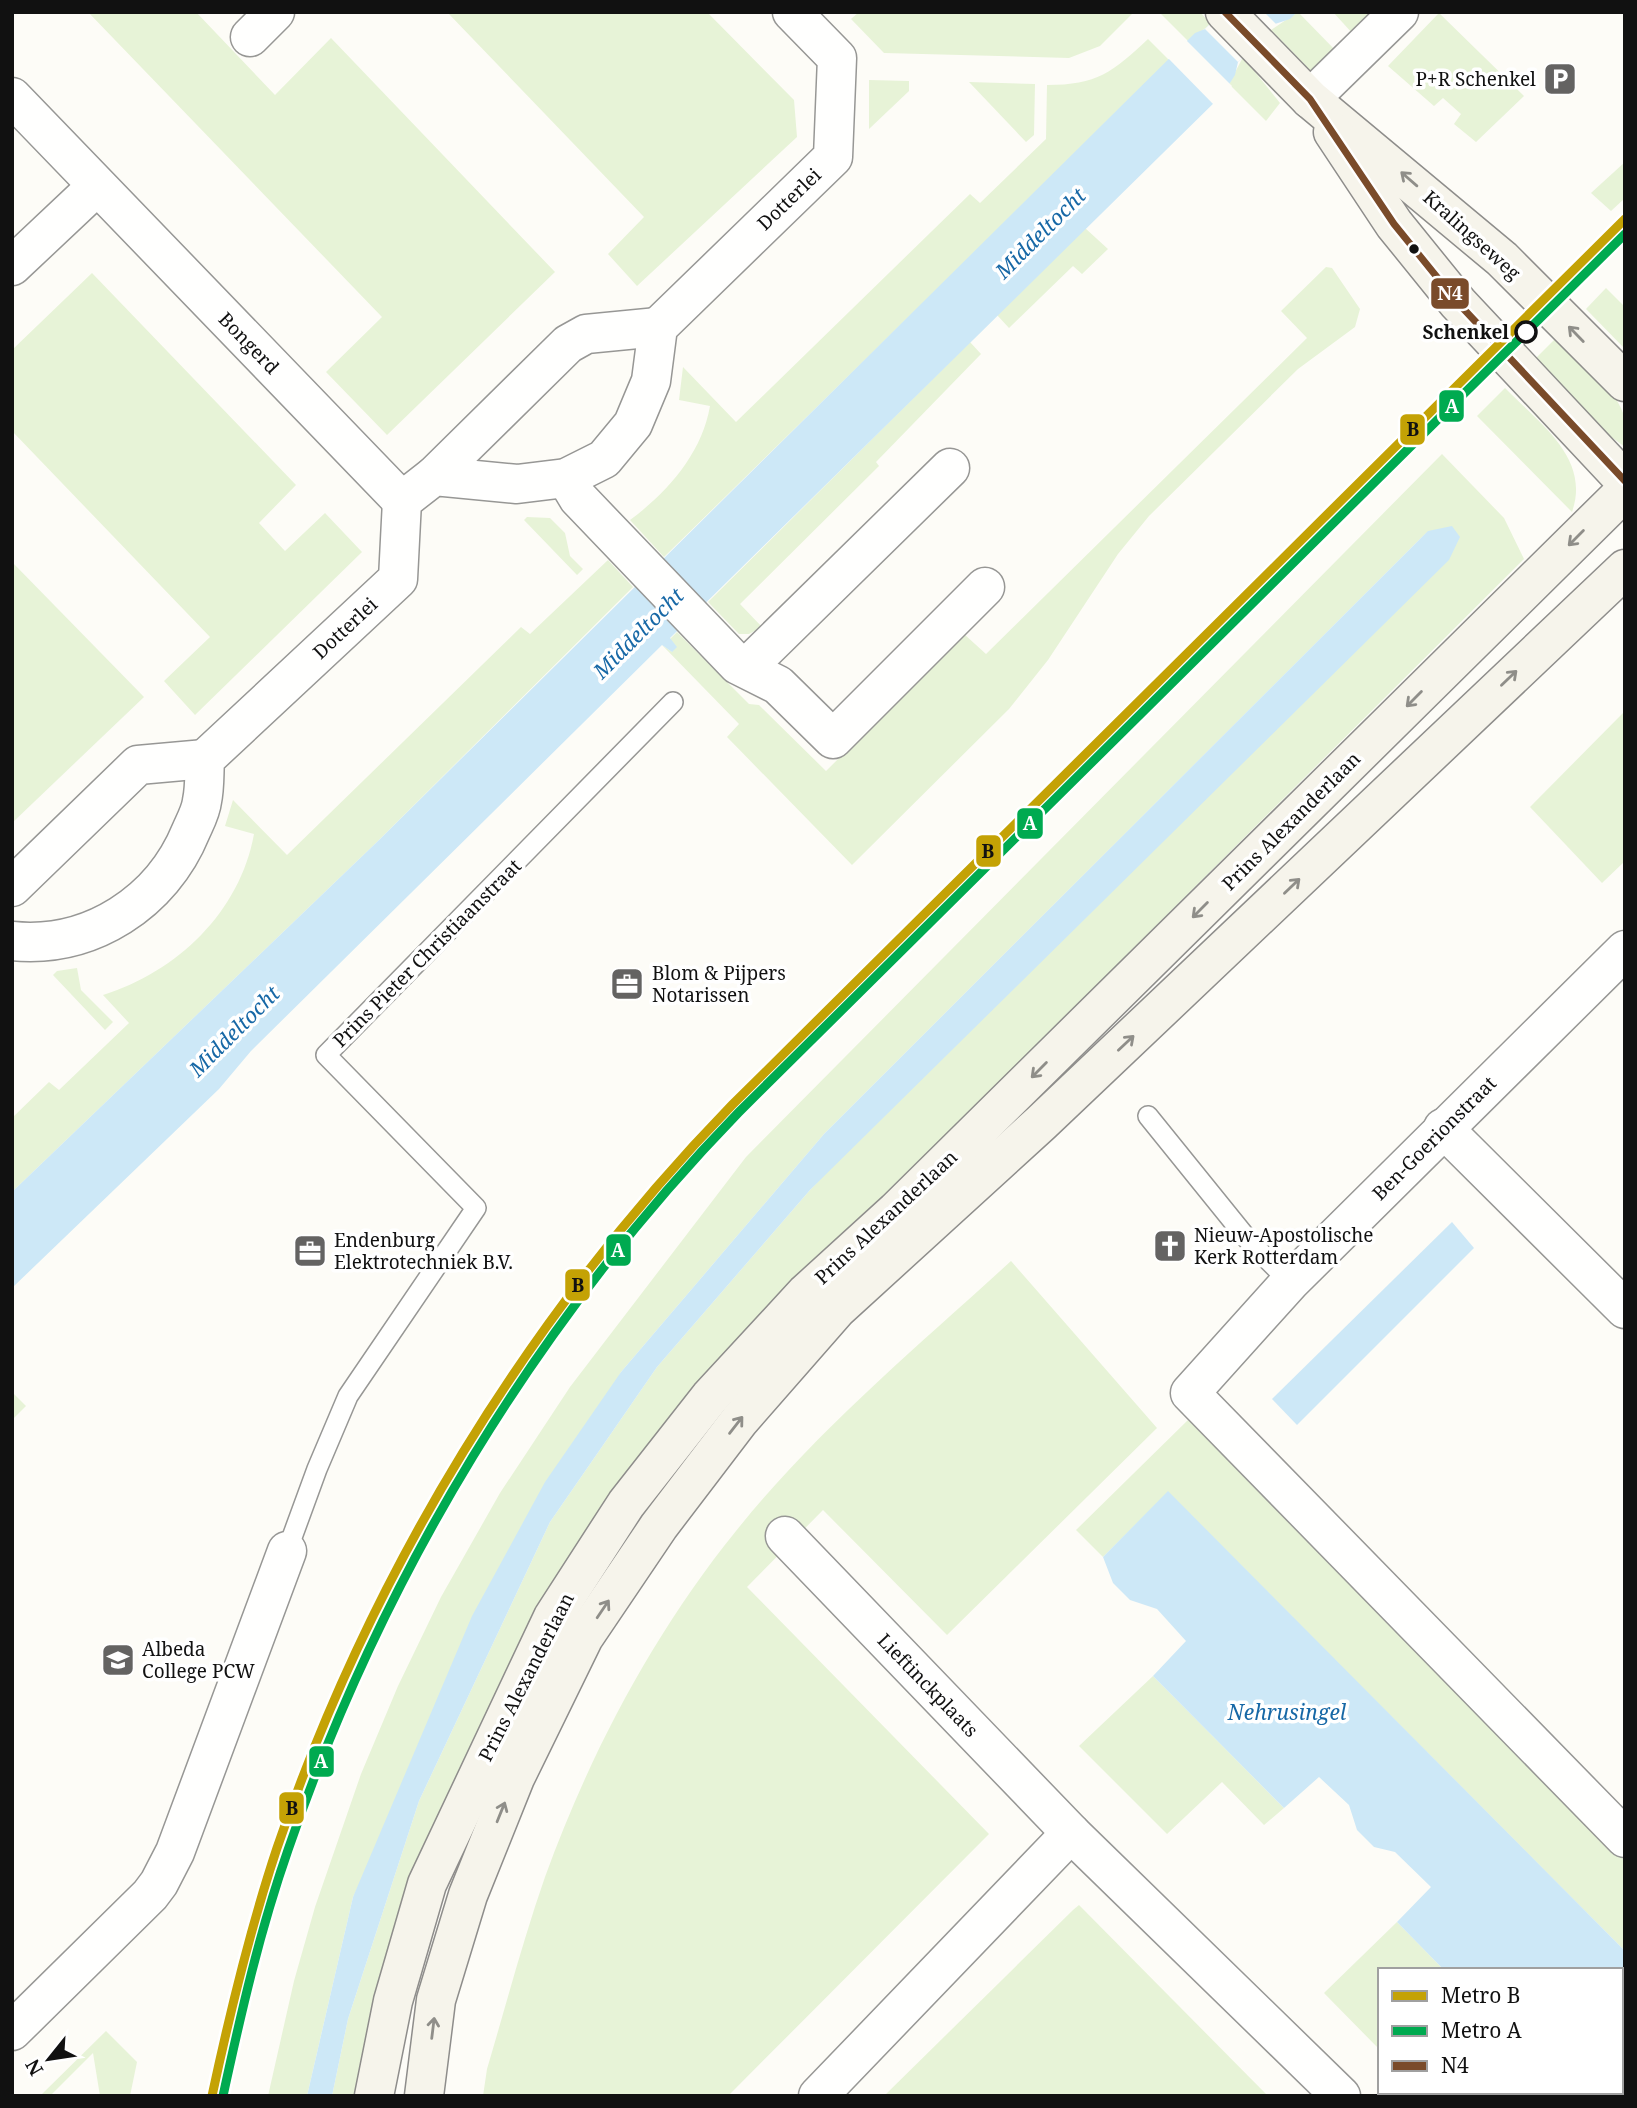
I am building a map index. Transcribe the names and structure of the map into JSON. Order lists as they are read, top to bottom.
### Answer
{
  "streets": {
    "main road": ["Kralingseweg", "Prins Alexanderlaan"],
    "street": [
      "Dotterlei",
      "Bongerd",
      "Prins Pieter Christiaanstraat",
      "Ben-Goerionstraat",
      "Lieftinckplaats"
    ]
  },
  "crossings": [
    ["Dotterlei", "Bongerd"]
  ],
  "water": ["Middeltocht", "Nehrusingel"],
  "places": {
    "parking": ["P+R Schenkel"],
    "other": ["Schenkel"],
    "office": ["Blom & Pijpers Notarissen", "Endenburg Elektrotechniek B.V."],
    "church": ["Nieuw-Apostolische Kerk Rotterdam"],
    "school or university": ["Albeda College PCW"]
  },
  "lines": ["transit line N4", "metro line B", "metro line A"],
  "legend": ["Metro B", "Metro A", "N4"],
  "north": "bottom left"
}
